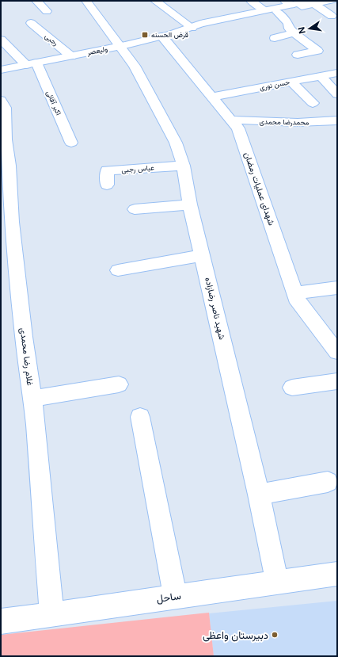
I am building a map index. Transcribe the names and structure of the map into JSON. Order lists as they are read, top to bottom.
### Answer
{
  "streets": {
    "street": [
      "رجبی",
      "ولیعصر",
      "حسن نوری",
      "اکبر آقائی",
      "محمدرضا محمدی",
      "عباس رجبی",
      "شهدای عملیات رمضان",
      "شهید ناصر رضازاده",
      "غلام رضا محمدی",
      "ساحل"
    ]
  },
  "crossings": [
    ["رجبی", "ولیعصر"],
    ["ولیعصر", "اکبر آقائی"],
    ["ولیعصر", "شهدای عملیات رمضان"],
    ["ولیعصر", "شهید ناصر رضازاده"],
    ["حسن نوری", "شهدای عملیات رمضان"],
    ["محمدرضا محمدی", "شهدای عملیات رمضان"],
    ["عباس رجبی", "شهید ناصر رضازاده"],
    ["شهید ناصر رضازاده", "ساحل"],
    ["غلام رضا محمدی", "ساحل"]
  ],
  "places": {
    "transit": ["قرض الحسنه"],
    "other": ["دبیرستان واعظی"]
  },
  "north": "left"
}
